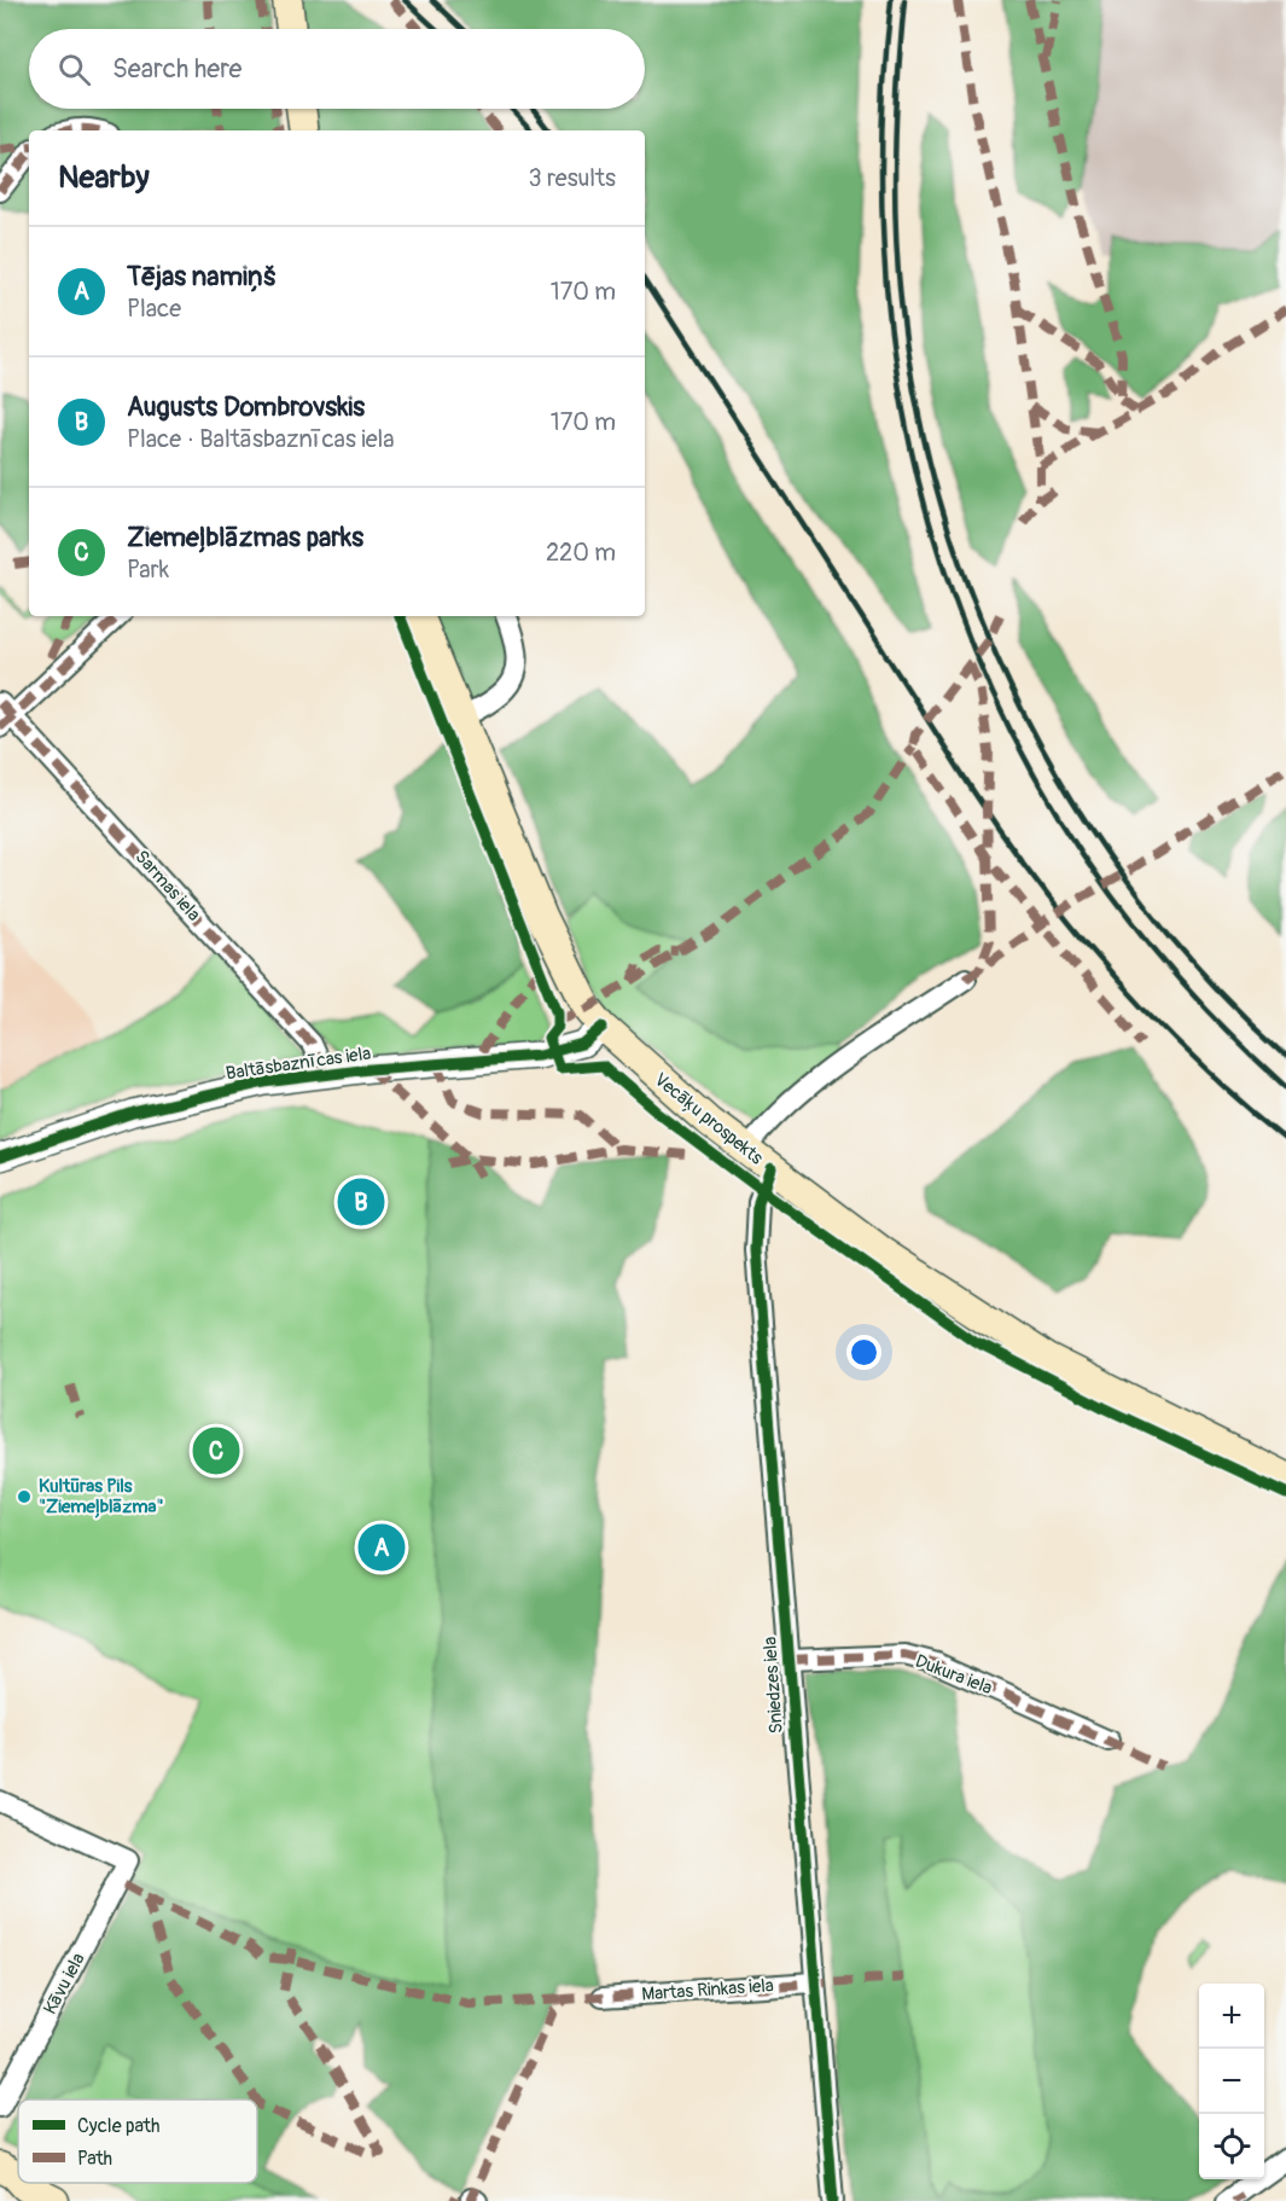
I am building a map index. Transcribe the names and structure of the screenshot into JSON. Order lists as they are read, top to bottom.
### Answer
{
  "streets": {
    "main road": ["Vecāķu prospekts"],
    "street": [
      "Sarmas iela",
      "Baltāsbaznīcas iela",
      "Dukura iela",
      "Sniedzes iela",
      "Kāvu iela",
      "Martas Rinkas iela"
    ]
  },
  "crossings": [
    ["Sarmas iela", "Baltāsbaznīcas iela"],
    ["Baltāsbaznīcas iela", "Vecāķu prospekts"],
    ["Vecāķu prospekts", "Sniedzes iela"],
    ["Dukura iela", "Sniedzes iela"],
    ["Sniedzes iela", "Martas Rinkas iela"]
  ],
  "places": ["Kultūras Pils \"Ziemeļblāzma\""],
  "legend": ["Cycle path", "Path"],
  "page": {
    "search": "Search here",
    "heading": ["Nearby", "3 results"],
    "list": [
      {
        "mark": "A",
        "name": "Tējas namiņš",
        "note": "Place",
        "value": "170 m"
      },
      {
        "mark": "B",
        "name": "Augusts Dombrovskis",
        "note": "Place · Baltāsbaznīcas iela",
        "value": "170 m"
      },
      {
        "mark": "C",
        "name": "Ziemeļblāzmas parks",
        "note": "Park",
        "value": "220 m"
      }
    ],
    "pins": ["B", "C", "A"],
    "map_buttons": ["+", "−"]
  }
}
